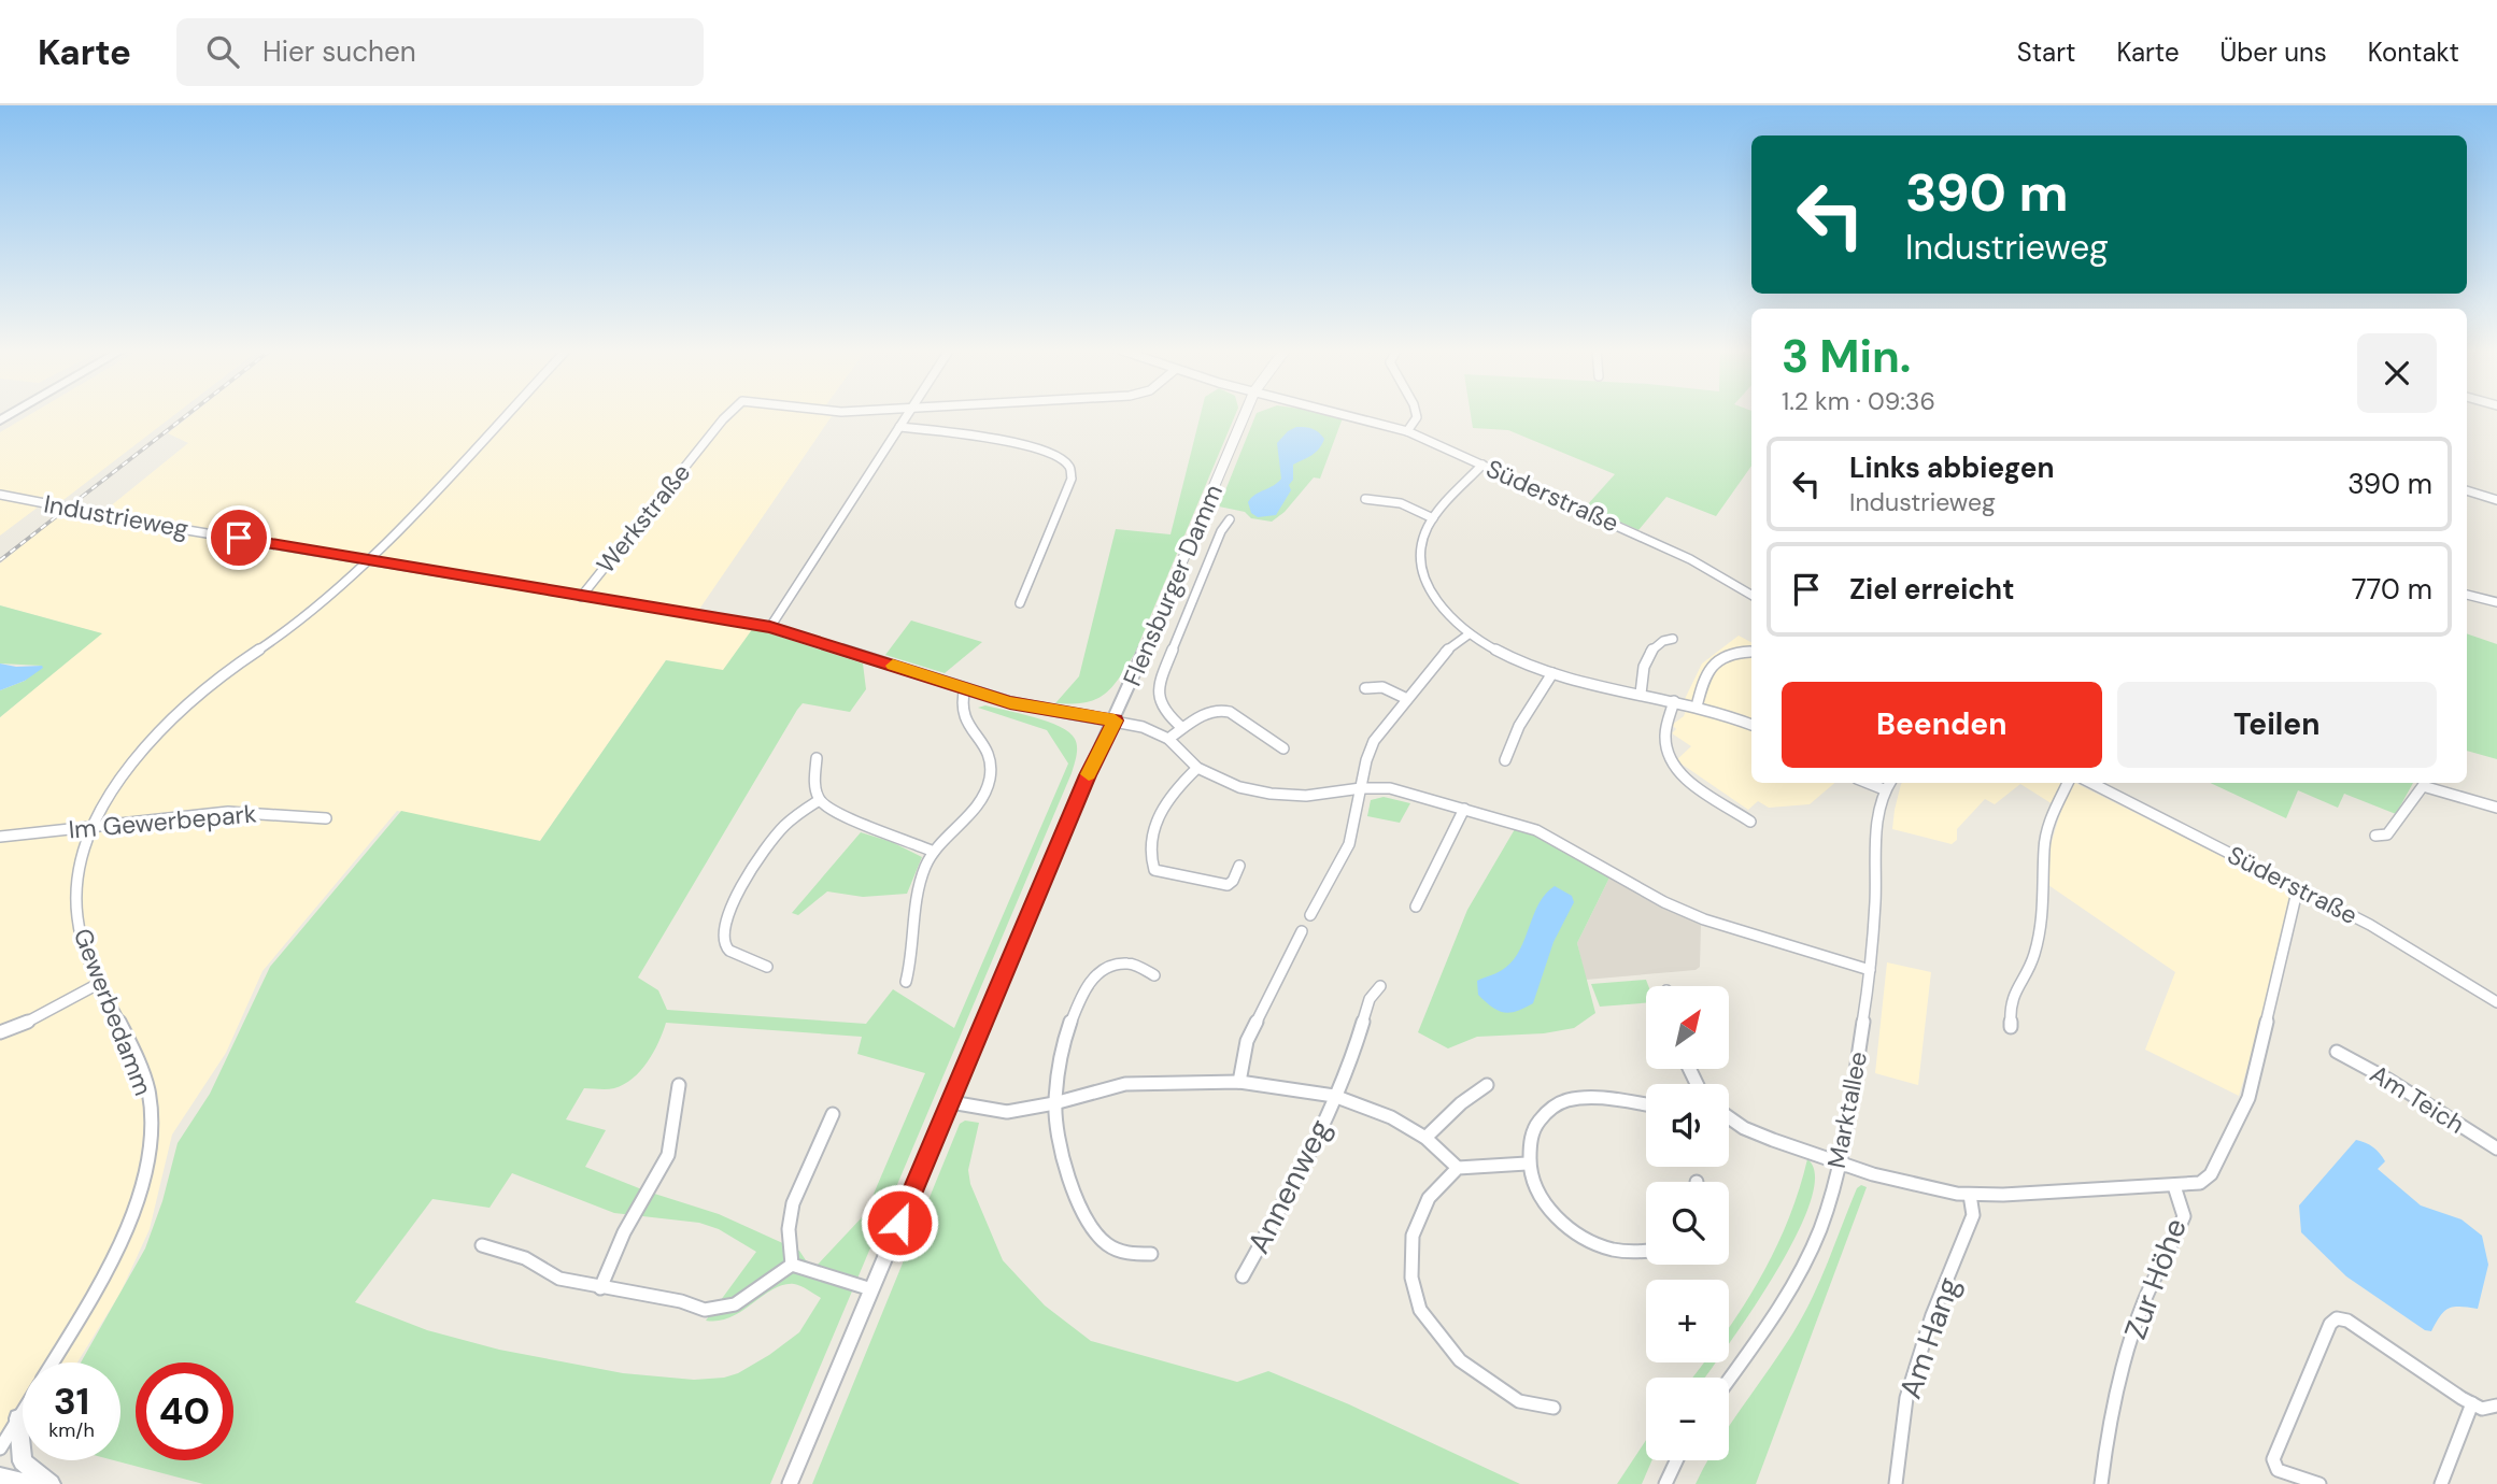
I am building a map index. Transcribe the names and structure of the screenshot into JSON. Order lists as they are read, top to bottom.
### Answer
{
  "streets": {
    "street": [
      "Süderstraße",
      "Industrieweg",
      "Werkstraße",
      "Flensburger Damm",
      "Im Gewerbepark",
      "Gewerbedamm",
      "Am Teich",
      "Marktallee",
      "Annenweg",
      "Zur Höhe",
      "Am Hang"
    ]
  },
  "crossings": [
    ["Süderstraße", "Zur Höhe"],
    ["Industrieweg", "Werkstraße"],
    ["Industrieweg", "Flensburger Damm"],
    ["Industrieweg", "Gewerbedamm"],
    ["Im Gewerbepark", "Gewerbedamm"]
  ],
  "north": "top right",
  "page": {
    "header": "Karte",
    "search": "Hier suchen",
    "nav": [
      "Start",
      "Karte",
      "Über uns",
      "Kontakt"
    ],
    "turn": ["390 m", "Industrieweg"],
    "heading": ["3 Min.", "1.2 km · 09:36"],
    "list": [
      {
        "name": "Links abbiegen",
        "note": "Industrieweg",
        "value": "390 m"
      },
      {
        "name": "Ziel erreicht",
        "value": "770 m"
      }
    ],
    "buttons": ["Beenden", "Teilen"],
    "map_buttons": ["+", "−"],
    "speed": "31 km/h",
    "limit": "40"
  }
}
